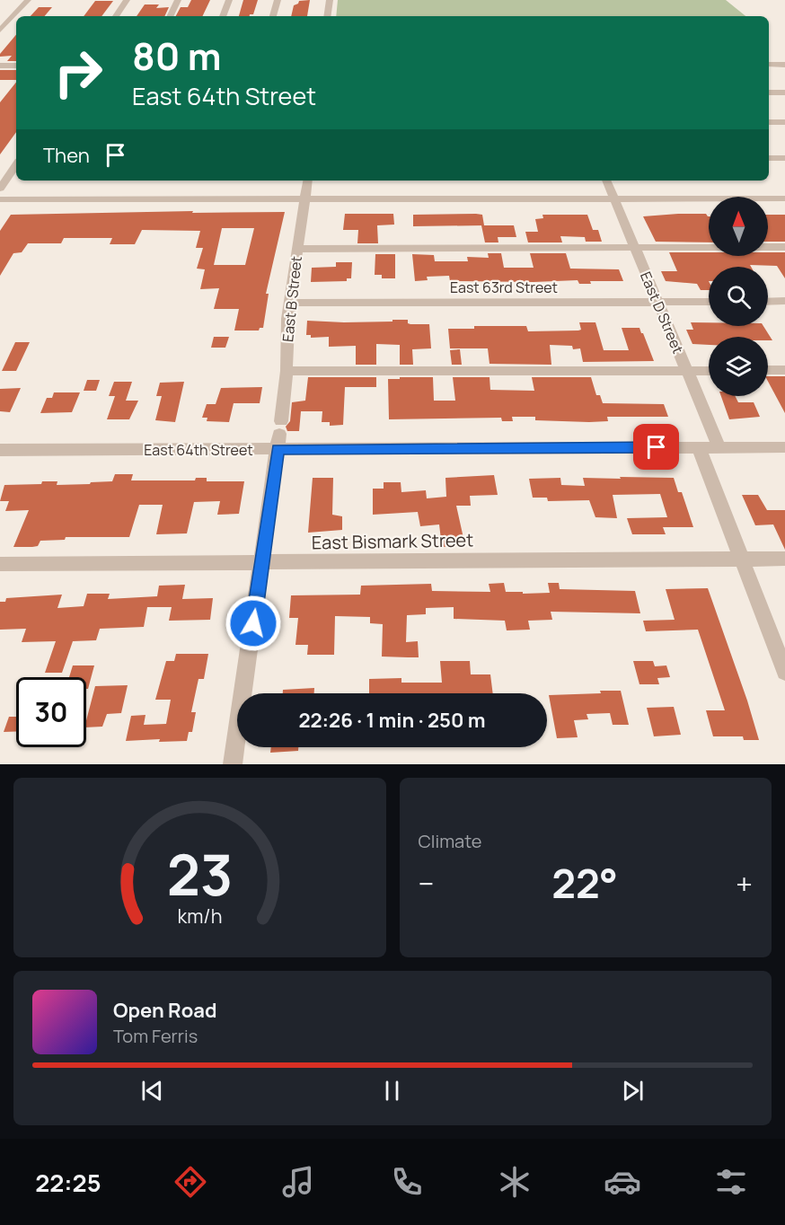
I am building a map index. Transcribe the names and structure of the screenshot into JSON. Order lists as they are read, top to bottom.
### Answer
{
  "streets": {
    "street": [
      "East 63rd Street",
      "East B Street",
      "East D Street",
      "East 64th Street",
      "East Bismark Street"
    ]
  },
  "crossings": [
    ["East 63rd Street", "East B Street"],
    ["East 63rd Street", "East D Street"],
    ["East B Street", "East 64th Street"],
    ["East B Street", "East Bismark Street"],
    ["East D Street", "East 64th Street"]
  ],
  "north": "top",
  "page": {
    "turn": ["80 m", "East 64th Street"],
    "then": "Then",
    "limit": "30",
    "trip": "22:26 · 1 min · 250 m",
    "tile": "Climate",
    "heat": ["−", "22°", "+"],
    "song": ["Open Road", "Tom Ferris"],
    "tabs": "22:25",
    "gauge": ["23", "km/h"]
  }
}
